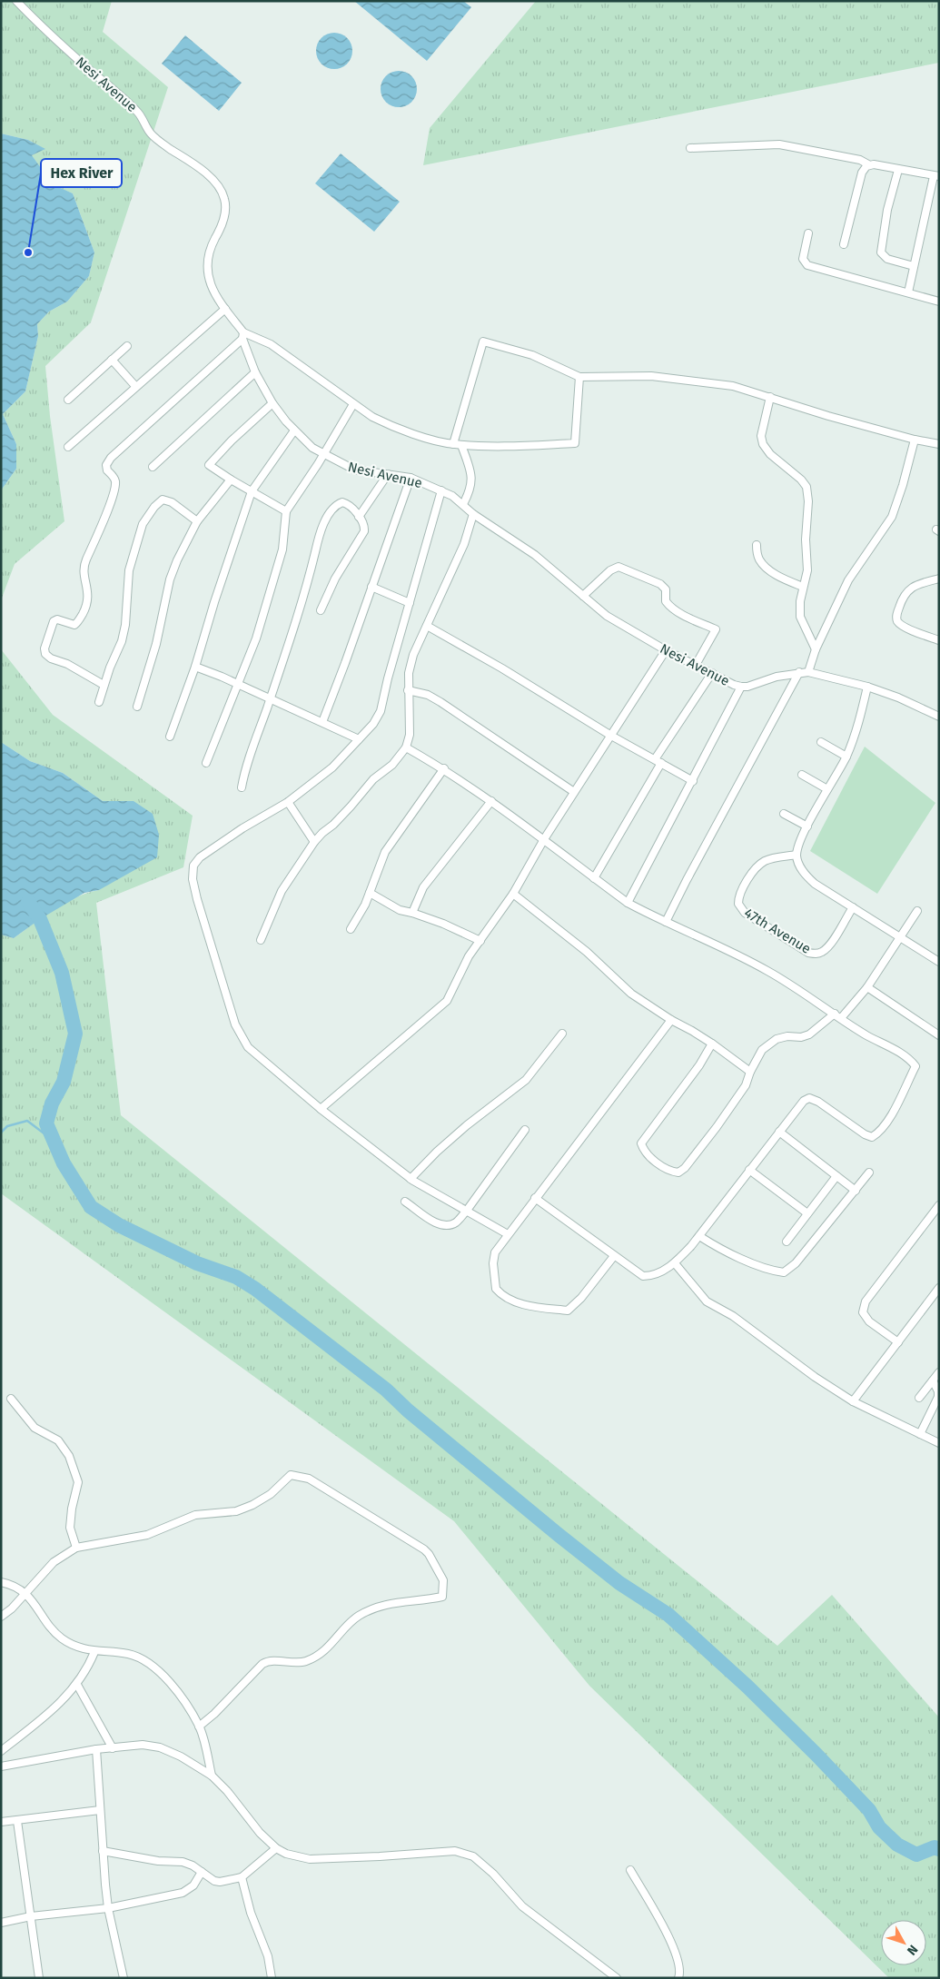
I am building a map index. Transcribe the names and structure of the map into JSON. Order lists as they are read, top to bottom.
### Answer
{
  "streets": {
    "street": ["Nesi Avenue", "47th Avenue"]
  },
  "places": ["Hex River"],
  "north": "bottom right"
}
